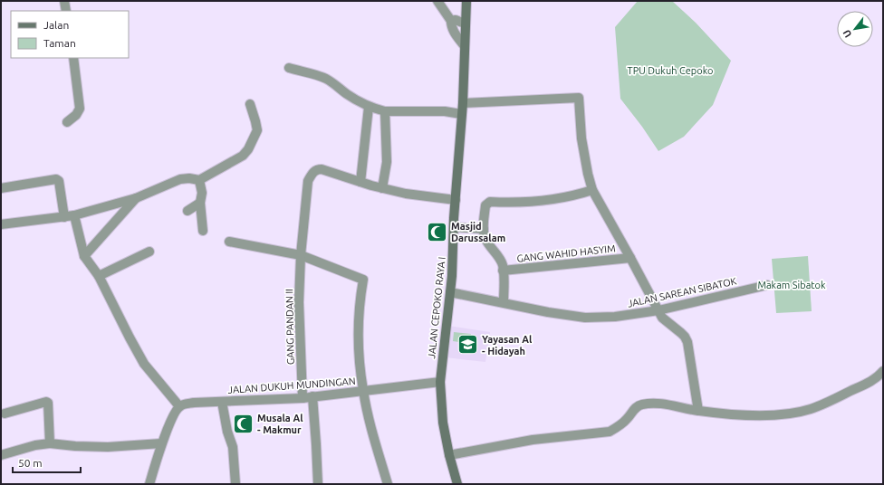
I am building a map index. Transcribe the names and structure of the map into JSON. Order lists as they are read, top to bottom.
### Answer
{
  "streets": {
    "main road": ["JALAN CEPOKO RAYA I"],
    "street": [
      "GANG WAHID HASYIM",
      "JALAN SAREAN SIBATOK",
      "GANG PANDAN II",
      "JALAN DUKUH MUNDINGAN"
    ]
  },
  "crossings": [
    ["JALAN SAREAN SIBATOK", "JALAN CEPOKO RAYA I"],
    ["JALAN CEPOKO RAYA I", "JALAN DUKUH MUNDINGAN"],
    ["GANG PANDAN II", "JALAN DUKUH MUNDINGAN"]
  ],
  "parks": ["TPU Dukuh Cepoko", "Makam Sibatok"],
  "places": {
    "mosque": ["Masjid Darussalam", "Musala Al - Makmur"],
    "school or university": ["Yayasan Al - Hidayah"]
  },
  "legend": ["Jalan", "Taman"],
  "scale_bar": "50 m",
  "north": "bottom left"
}
